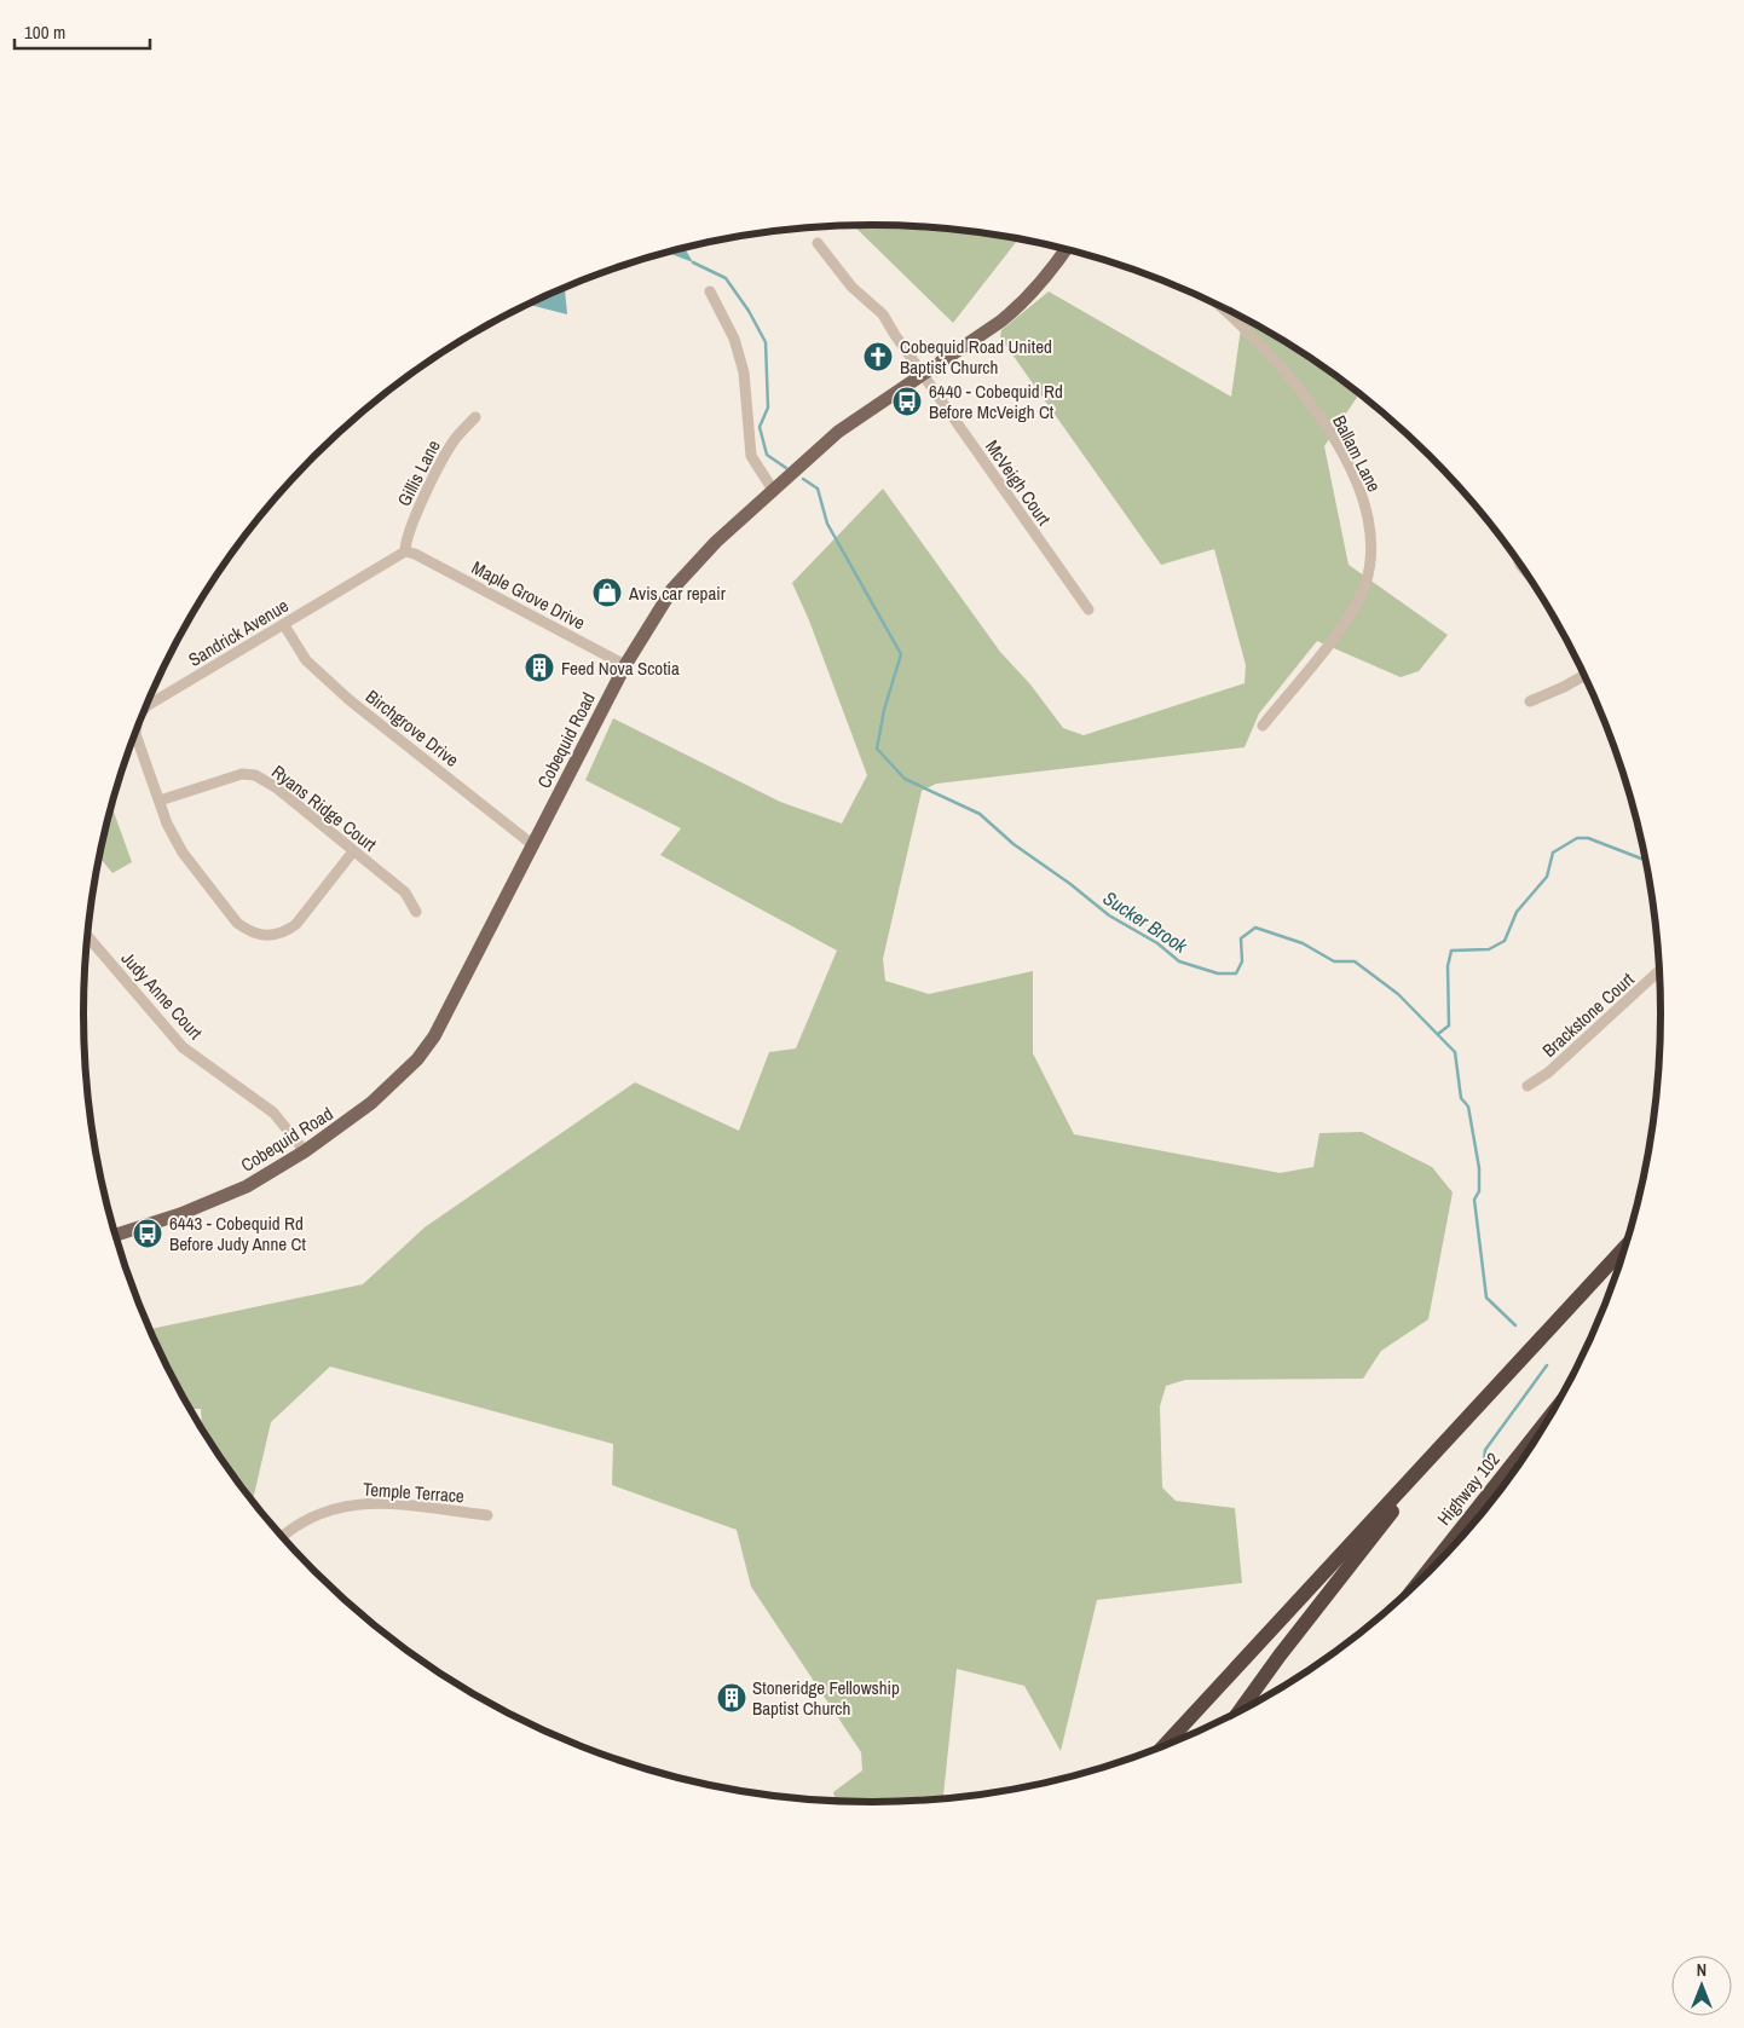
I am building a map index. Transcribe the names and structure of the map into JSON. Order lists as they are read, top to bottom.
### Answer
{
  "streets": {
    "highway": ["Highway 102"],
    "main road": ["Cobequid Road"],
    "street": [
      "Ballam Lane",
      "Gillis Lane",
      "McVeigh Court",
      "Maple Grove Drive",
      "Sandrick Avenue",
      "Birchgrove Drive",
      "Ryans Ridge Court",
      "Judy Anne Court",
      "Brackstone Court",
      "Temple Terrace"
    ]
  },
  "crossings": [
    ["Gillis Lane", "Maple Grove Drive"],
    ["Gillis Lane", "Sandrick Avenue"],
    ["McVeigh Court", "Cobequid Road"],
    ["Maple Grove Drive", "Sandrick Avenue"],
    ["Maple Grove Drive", "Cobequid Road"],
    ["Sandrick Avenue", "Birchgrove Drive"],
    ["Sandrick Avenue", "Ryans Ridge Court"],
    ["Birchgrove Drive", "Cobequid Road"],
    ["Cobequid Road", "Judy Anne Court"]
  ],
  "water": ["Sucker Brook"],
  "places": {
    "church": ["Cobequid Road United Baptist Church"],
    "bus stop": ["6440 - Cobequid Rd Before McVeigh Ct", "6443 - Cobequid Rd Before Judy Anne Ct"],
    "shop": ["Avis car repair"],
    "building": ["Feed Nova Scotia", "Stoneridge Fellowship Baptist Church"]
  },
  "scale_bar": "100 m",
  "north": "top"
}
